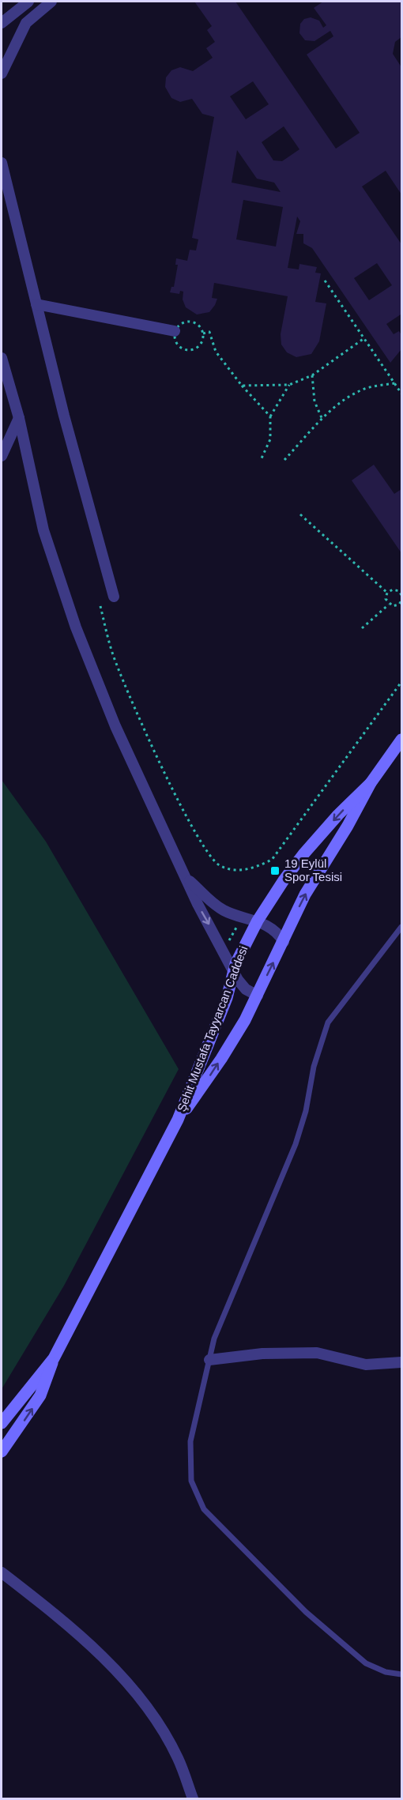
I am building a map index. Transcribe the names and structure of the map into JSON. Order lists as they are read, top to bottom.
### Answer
{
  "streets": {
    "main road": ["Şehit Mustafa Tayyarcan Caddesi"]
  },
  "places": {
    "transit": ["19 Eylül Spor Tesisi"]
  }
}
